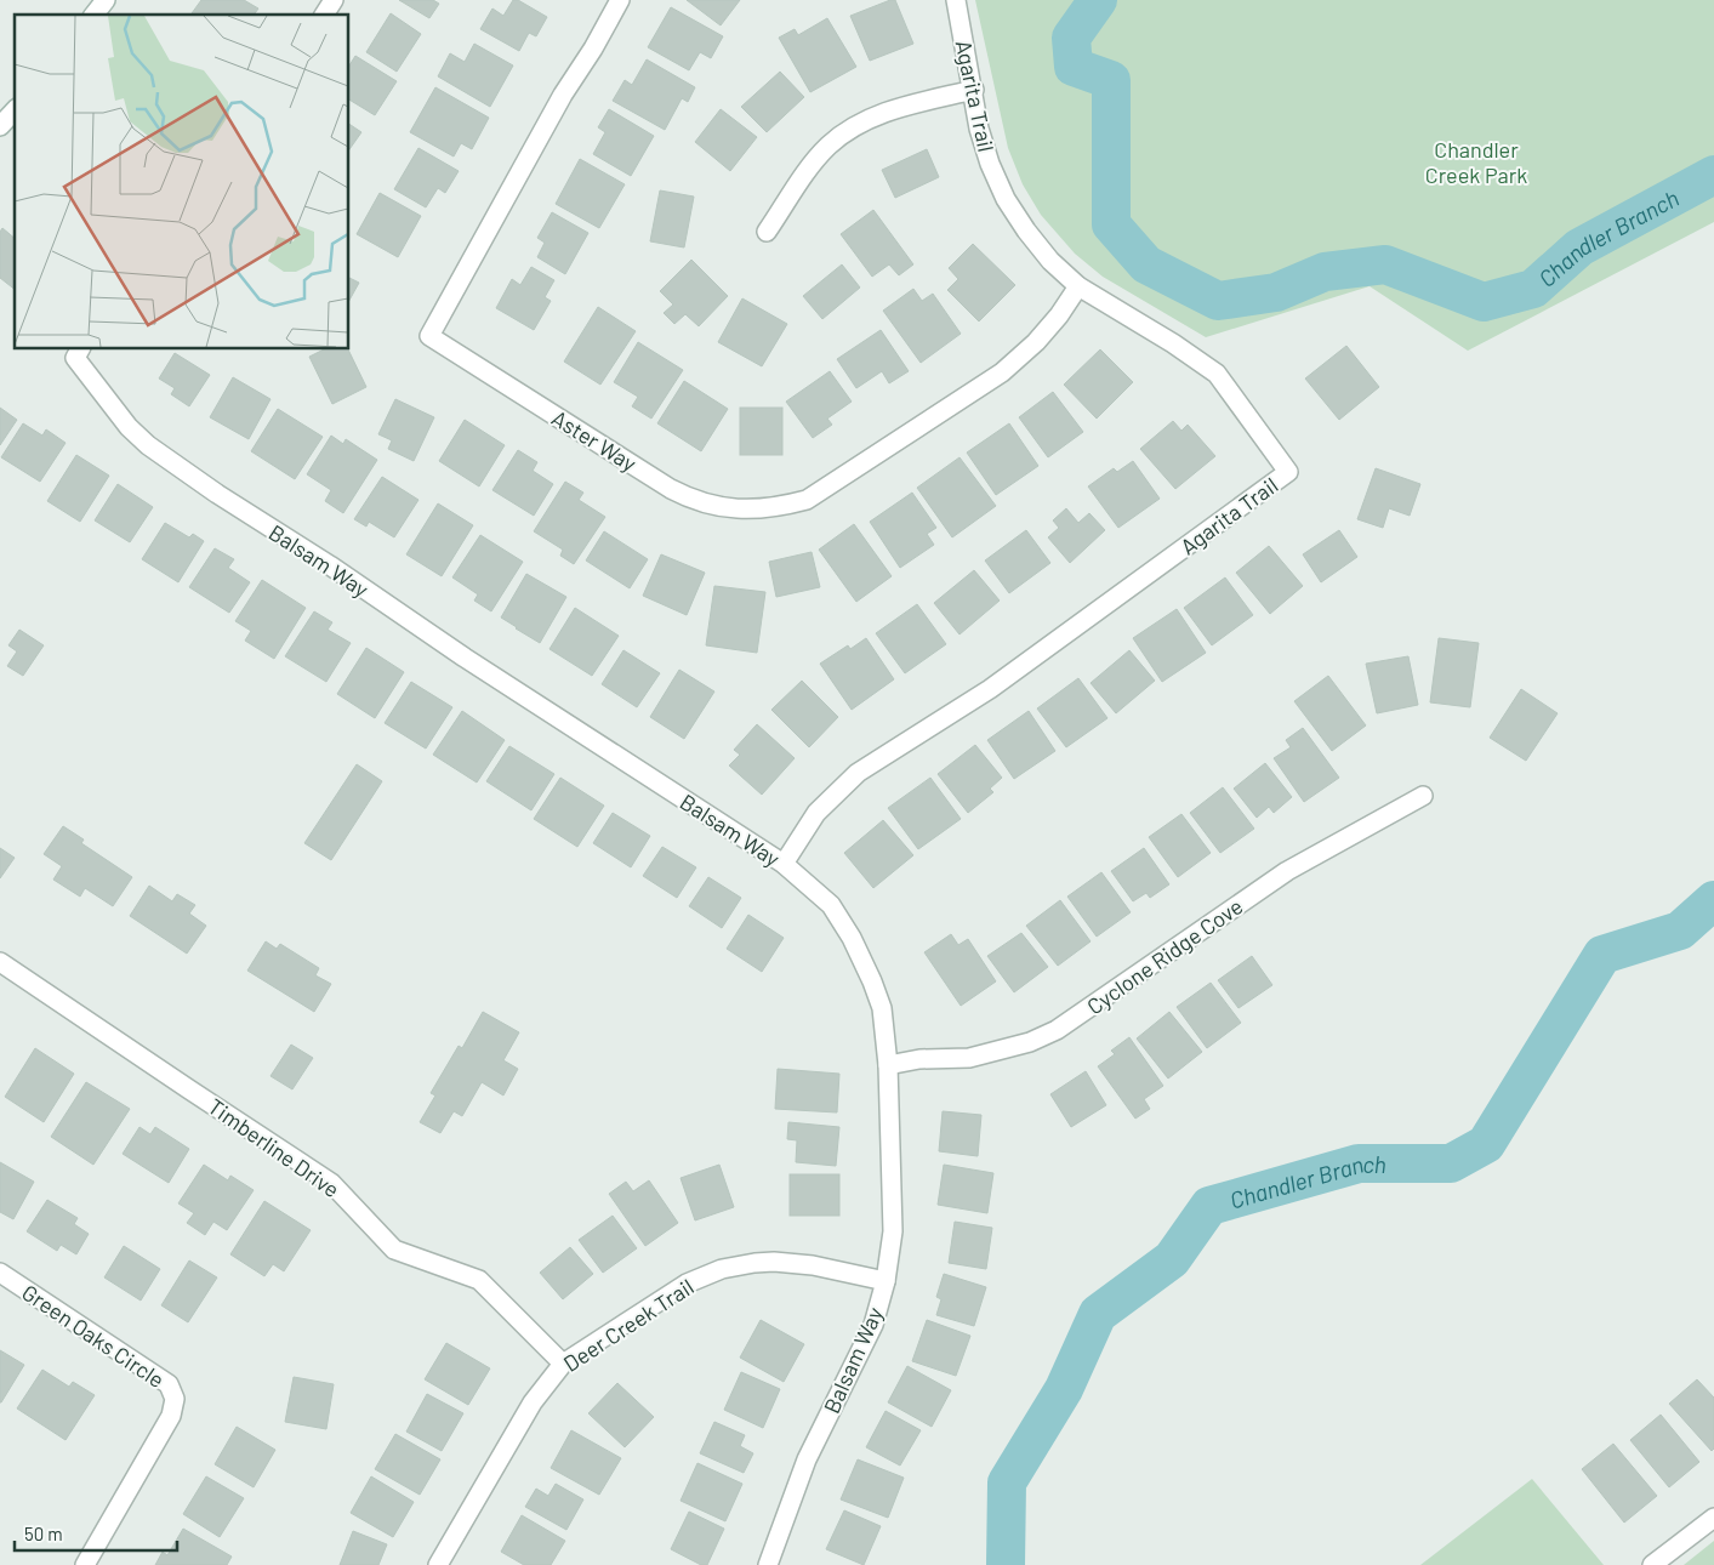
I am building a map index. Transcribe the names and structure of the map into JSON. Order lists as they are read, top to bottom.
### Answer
{
  "streets": {
    "street": [
      "Agarita Trail",
      "Aster Way",
      "Balsam Way",
      "Cyclone Ridge Cove",
      "Timberline Drive",
      "Deer Creek Trail",
      "Green Oaks Circle"
    ]
  },
  "crossings": [
    ["Agarita Trail", "Aster Way"],
    ["Agarita Trail", "Balsam Way"],
    ["Balsam Way", "Cyclone Ridge Cove"],
    ["Balsam Way", "Deer Creek Trail"],
    ["Timberline Drive", "Deer Creek Trail"]
  ],
  "water": ["Chandler Branch"],
  "parks": ["Chandler Creek Park"],
  "scale_bar": "50 m"
}
